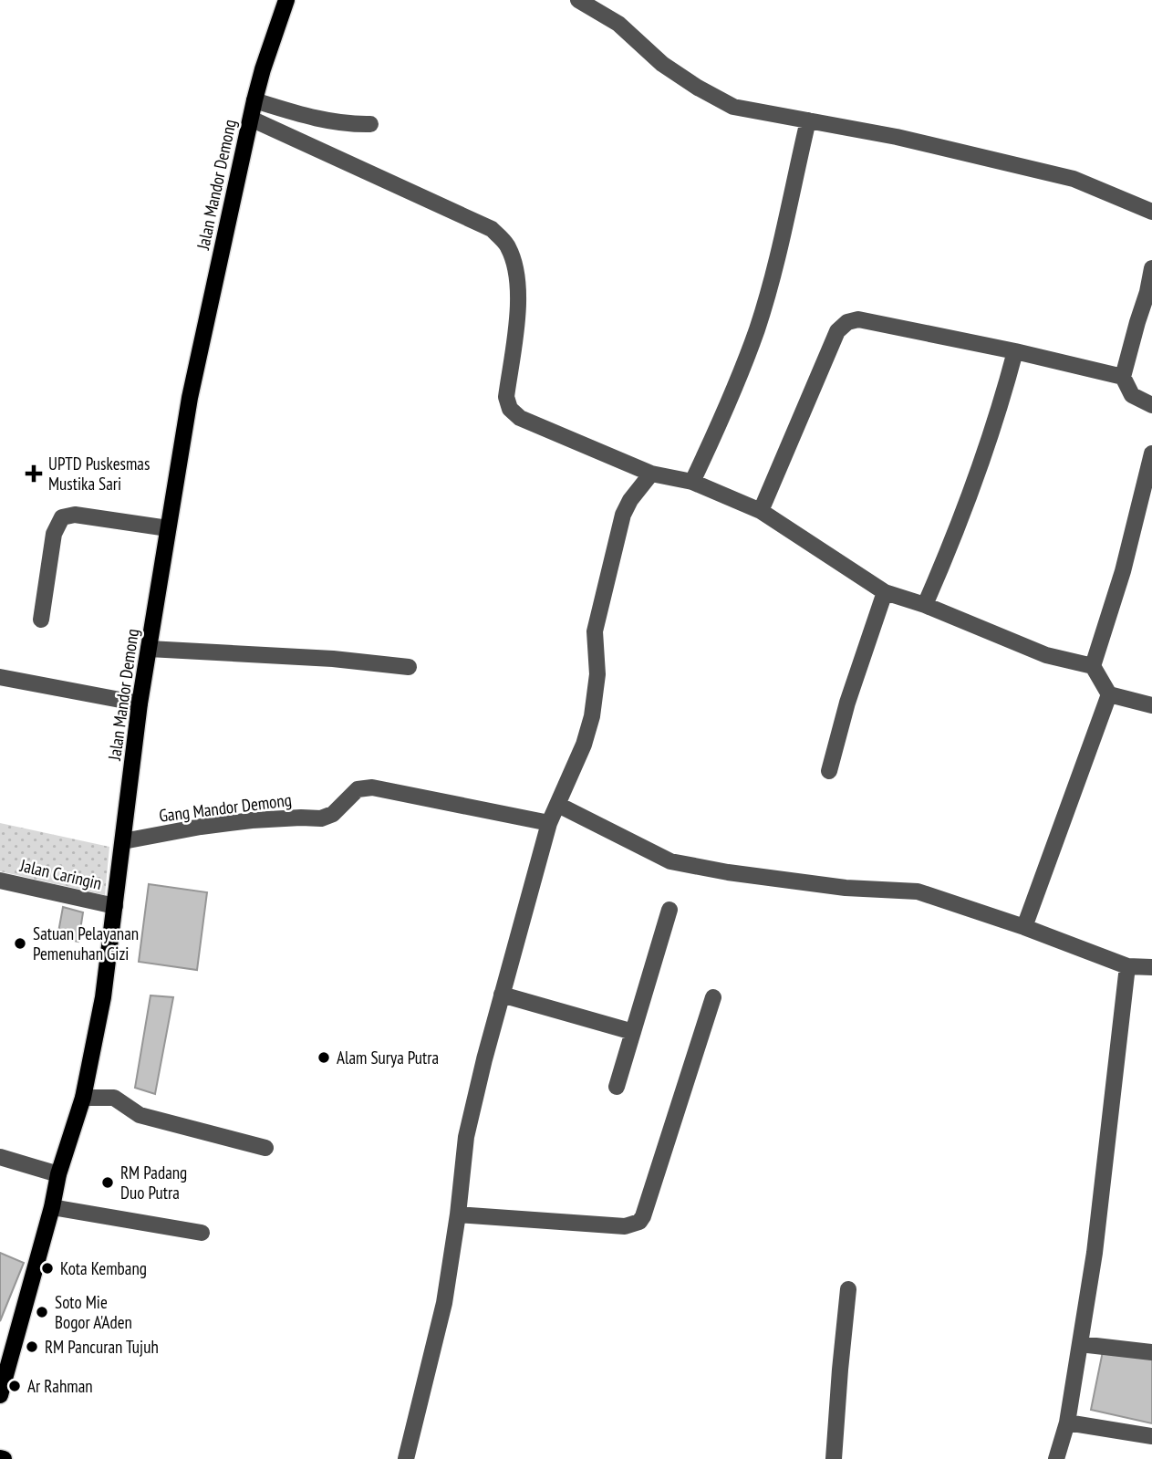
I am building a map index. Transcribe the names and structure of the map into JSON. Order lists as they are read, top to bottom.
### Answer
{
  "streets": {
    "main road": ["Jalan Mandor Demong"],
    "street": ["Gang Mandor Demong", "Jalan Caringin"]
  },
  "crossings": [
    ["Jalan Mandor Demong", "Gang Mandor Demong"],
    ["Jalan Mandor Demong", "Jalan Caringin"]
  ],
  "places": {
    "health": ["UPTD Puskesmas Mustika Sari"],
    "other": [
      "Satuan Pelayanan Pemenuhan Gizi",
      "Alam Surya Putra",
      "RM Padang Duo Putra",
      "Kota Kembang",
      "Soto Mie Bogor A'Aden",
      "RM Pancuran Tujuh",
      "Ar Rahman"
    ]
  }
}
